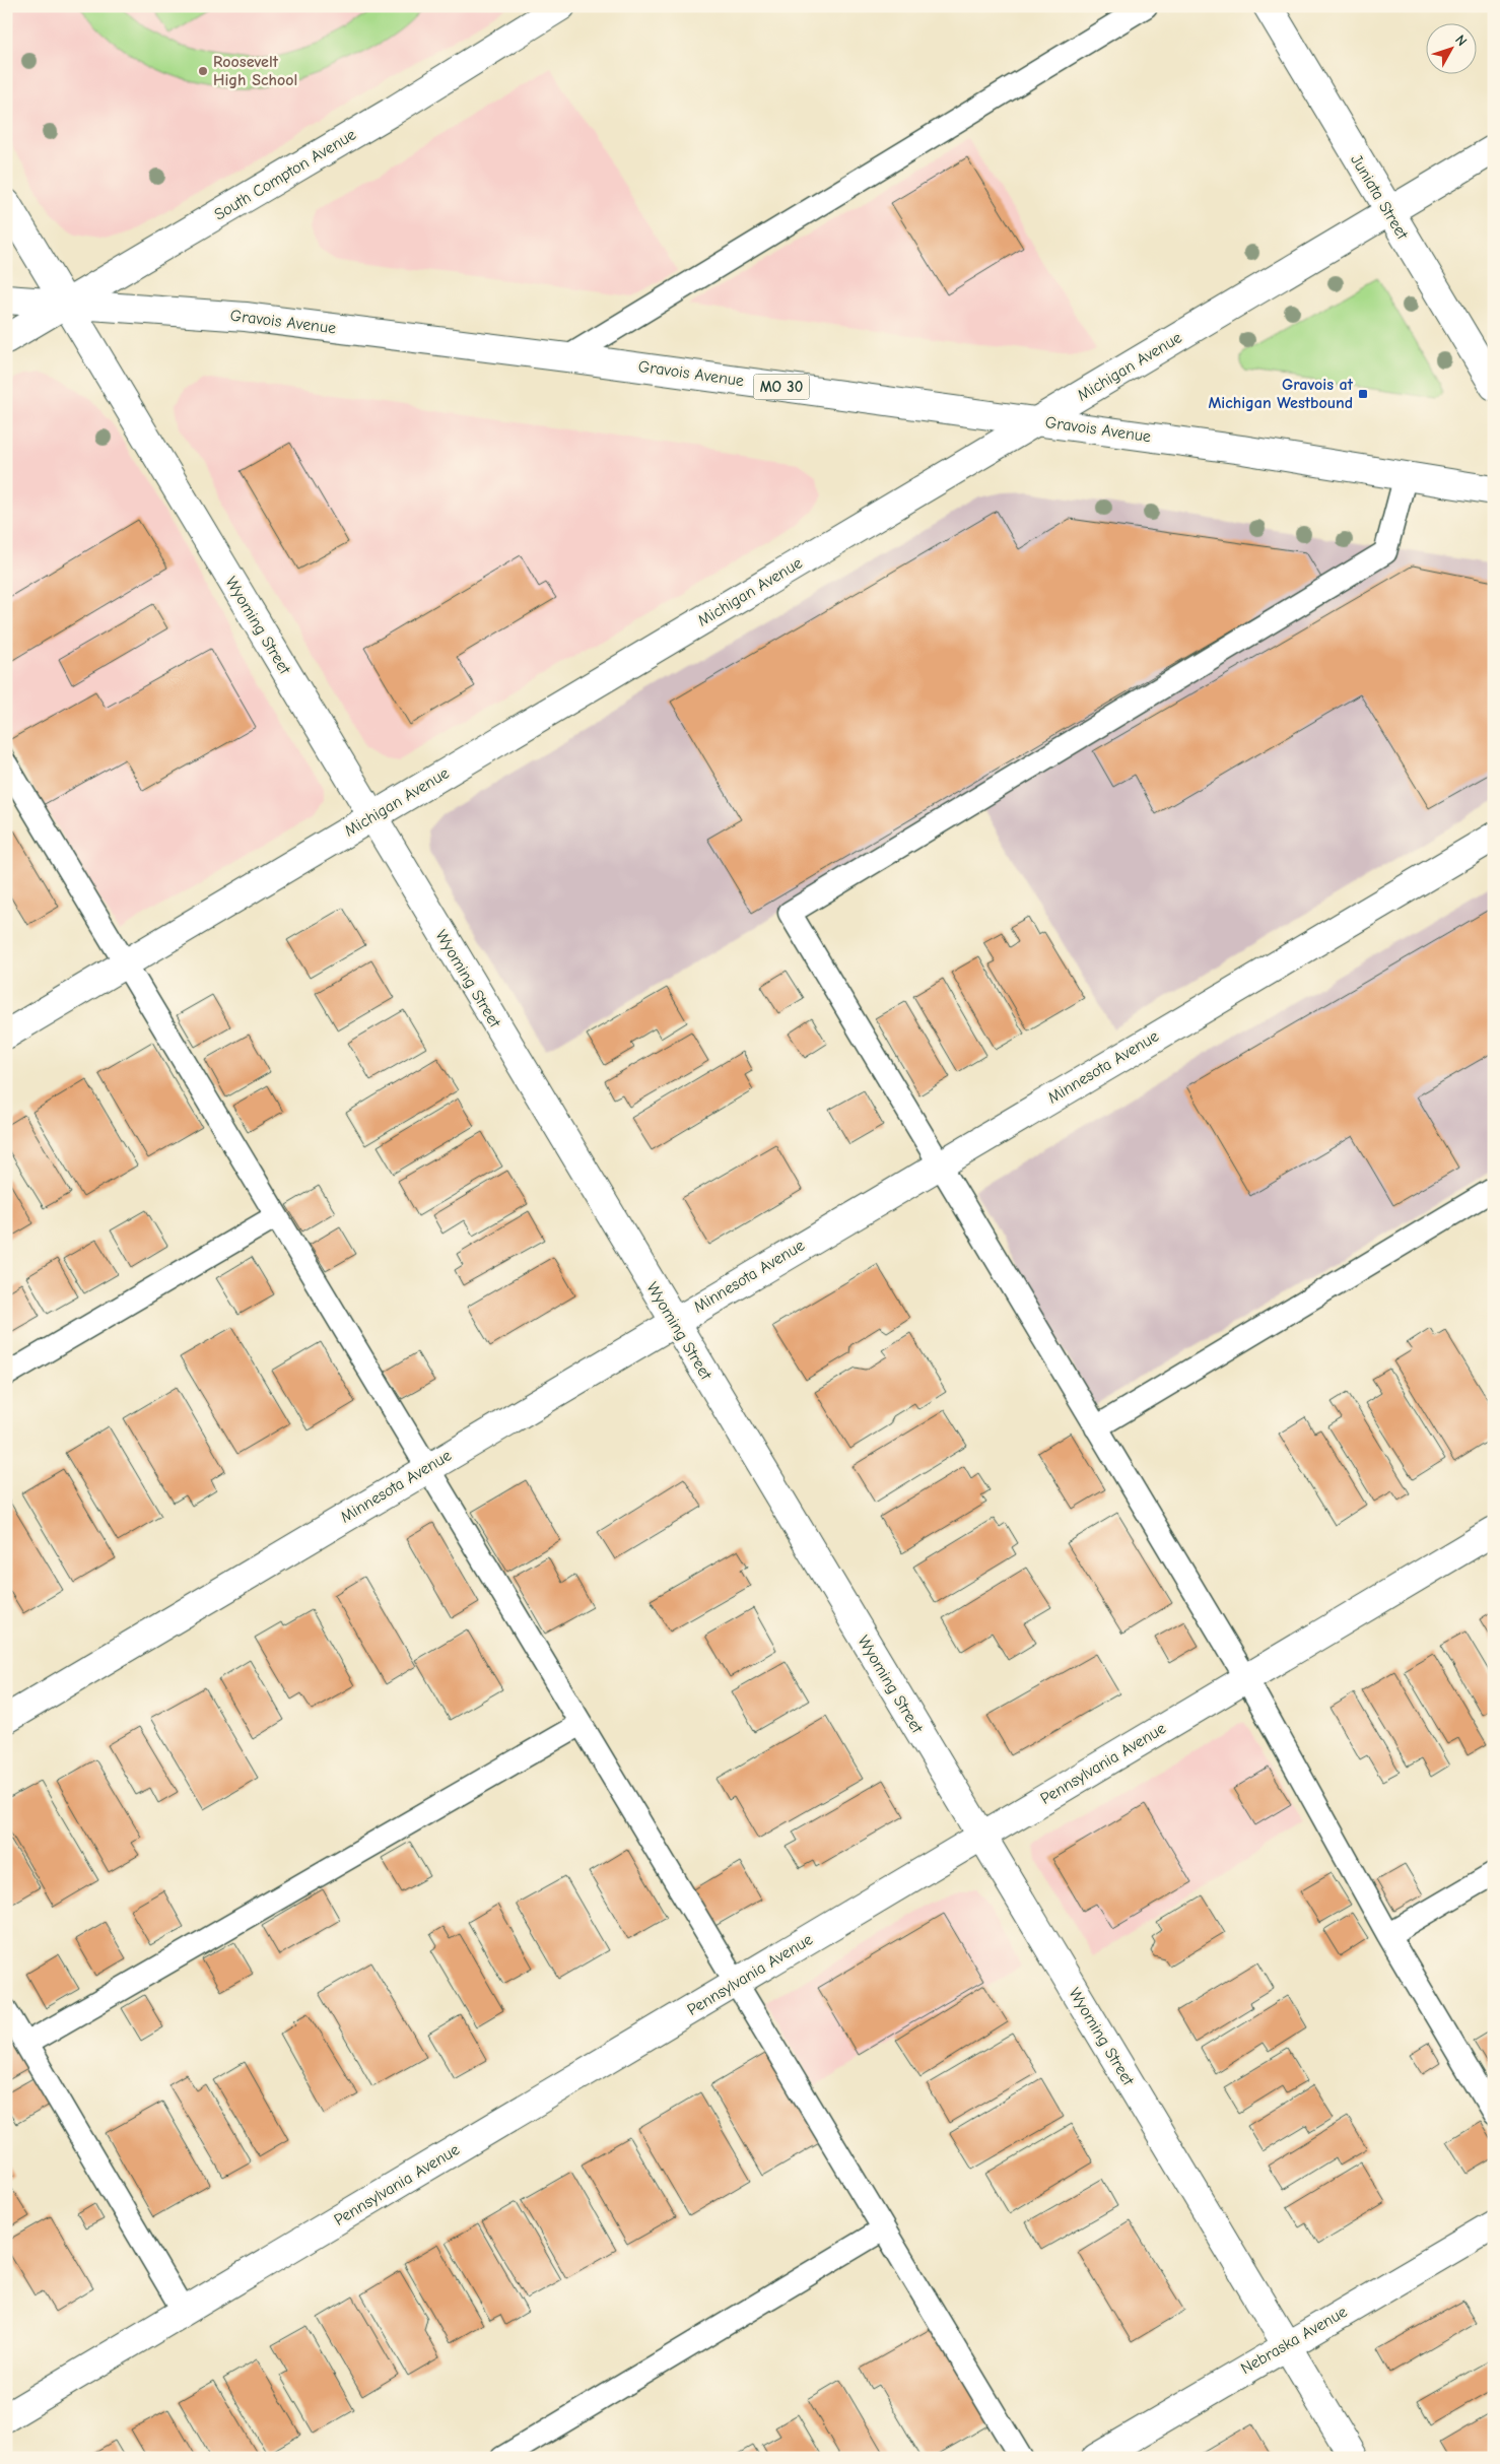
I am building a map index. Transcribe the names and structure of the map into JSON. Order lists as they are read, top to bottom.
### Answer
{
  "streets": {
    "street": [
      "South Compton Avenue",
      "Juniata Street",
      "Gravois Avenue",
      "Michigan Avenue",
      "MO 30",
      "Wyoming Street",
      "Minnesota Avenue",
      "Pennsylvania Avenue",
      "Nebraska Avenue"
    ]
  },
  "crossings": [
    ["South Compton Avenue", "Gravois Avenue"],
    ["South Compton Avenue", "Wyoming Street"],
    ["Juniata Street", "Michigan Avenue"],
    ["Gravois Avenue", "Michigan Avenue"],
    ["Gravois Avenue", "Wyoming Street"],
    ["Michigan Avenue", "Wyoming Street"],
    ["Wyoming Street", "Minnesota Avenue"],
    ["Wyoming Street", "Pennsylvania Avenue"],
    ["Wyoming Street", "Nebraska Avenue"]
  ],
  "places": {
    "other": ["Roosevelt High School"],
    "transit": ["Gravois at Michigan Westbound"]
  },
  "north": "top right"
}
